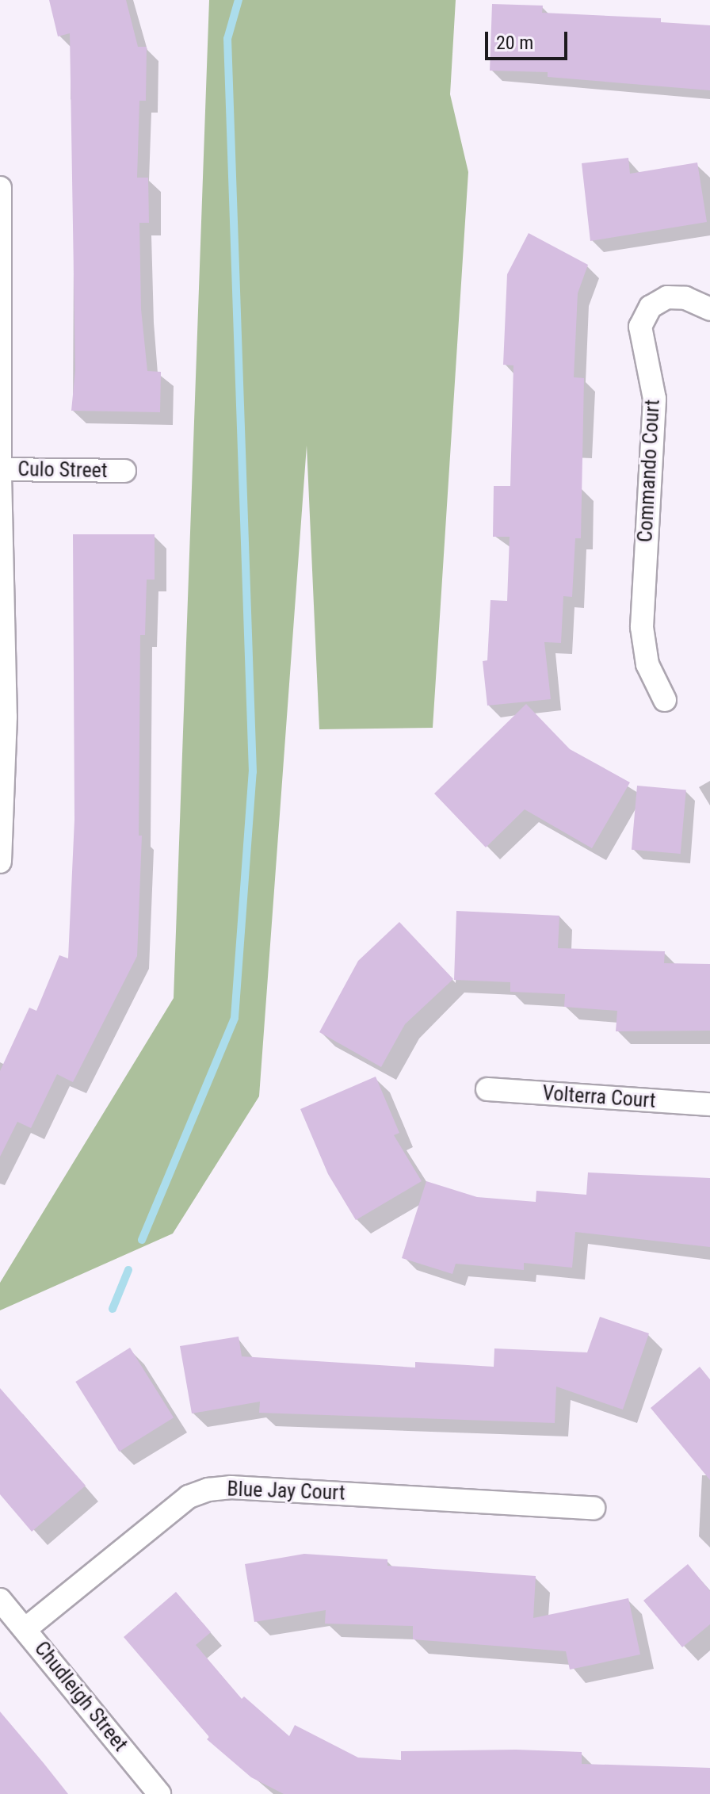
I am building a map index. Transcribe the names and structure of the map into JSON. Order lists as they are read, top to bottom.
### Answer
{
  "streets": {
    "street": [
      "Culo Street",
      "Commando Court",
      "Volterra Court",
      "Blue Jay Court",
      "Chudleigh Street"
    ]
  },
  "crossings": [
    ["Blue Jay Court", "Chudleigh Street"]
  ],
  "scale_bar": "20 m"
}
